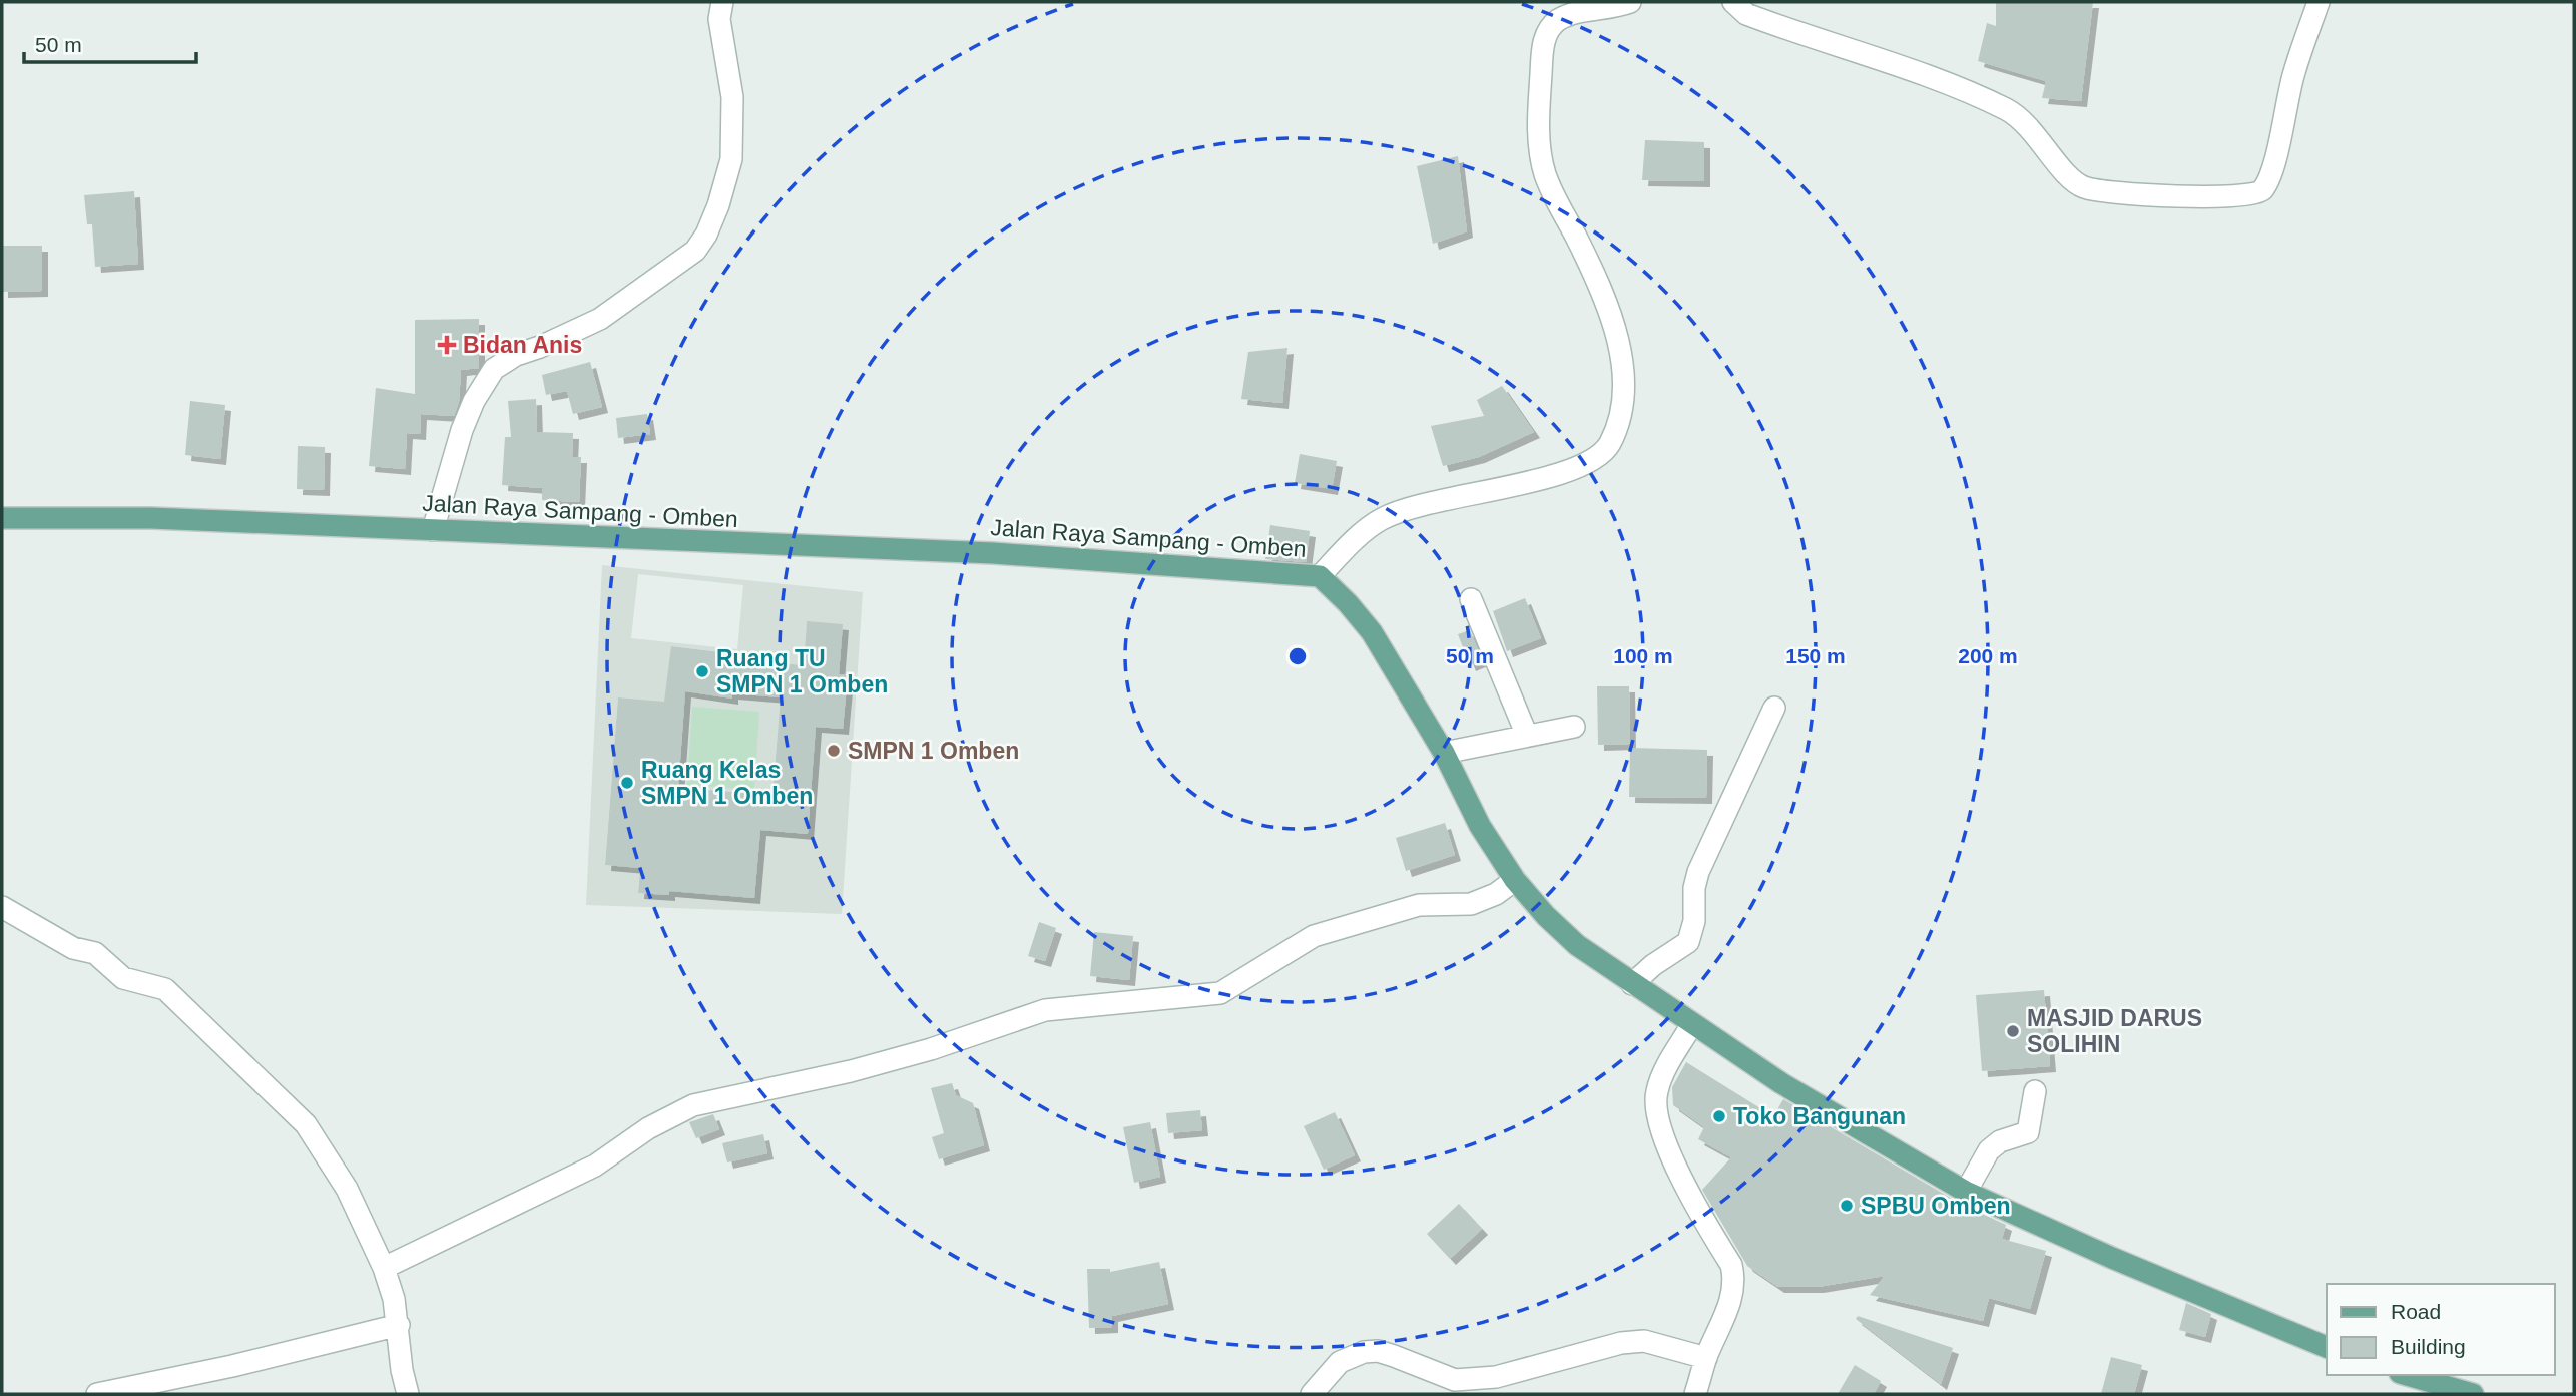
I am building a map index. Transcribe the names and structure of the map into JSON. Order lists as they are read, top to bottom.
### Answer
{
  "streets": {
    "main road": ["Jalan Raya Sampang - Omben"]
  },
  "places": {
    "health": ["Bidan Anis"],
    "other": [
      "Ruang TU SMPN 1 Omben",
      "SMPN 1 Omben",
      "Ruang Kelas SMPN 1 Omben",
      "MASJID DARUS SOLIHIN",
      "Toko Bangunan",
      "SPBU Omben"
    ]
  },
  "legend": ["Road", "Building"],
  "scale_bar": "50 m",
  "rings": [
    "50 m",
    "100 m",
    "150 m",
    "200 m"
  ]
}
